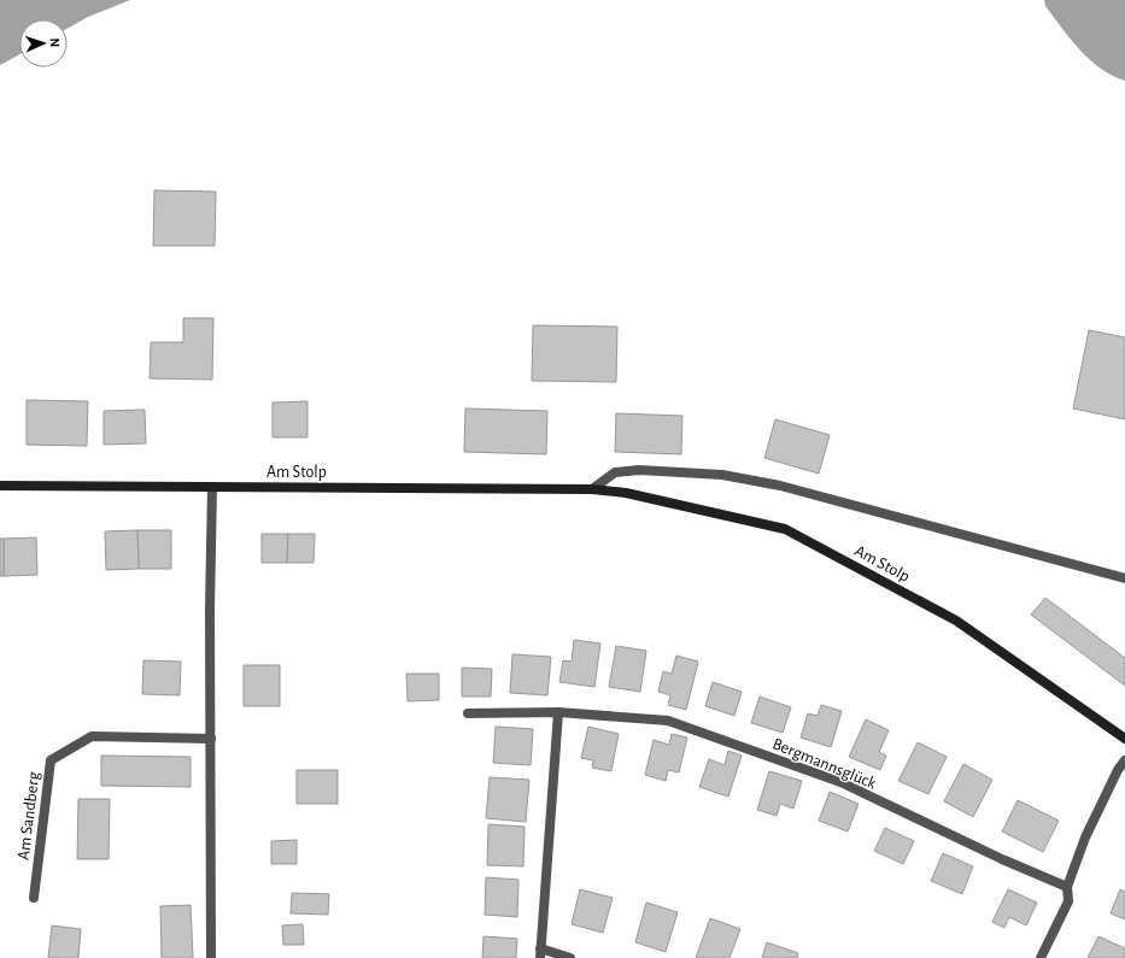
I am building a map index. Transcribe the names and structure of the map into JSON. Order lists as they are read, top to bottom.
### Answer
{
  "streets": {
    "main road": ["Am Stolp"],
    "street": ["Bergmannsglück", "Am Sandberg"]
  },
  "north": "right"
}
